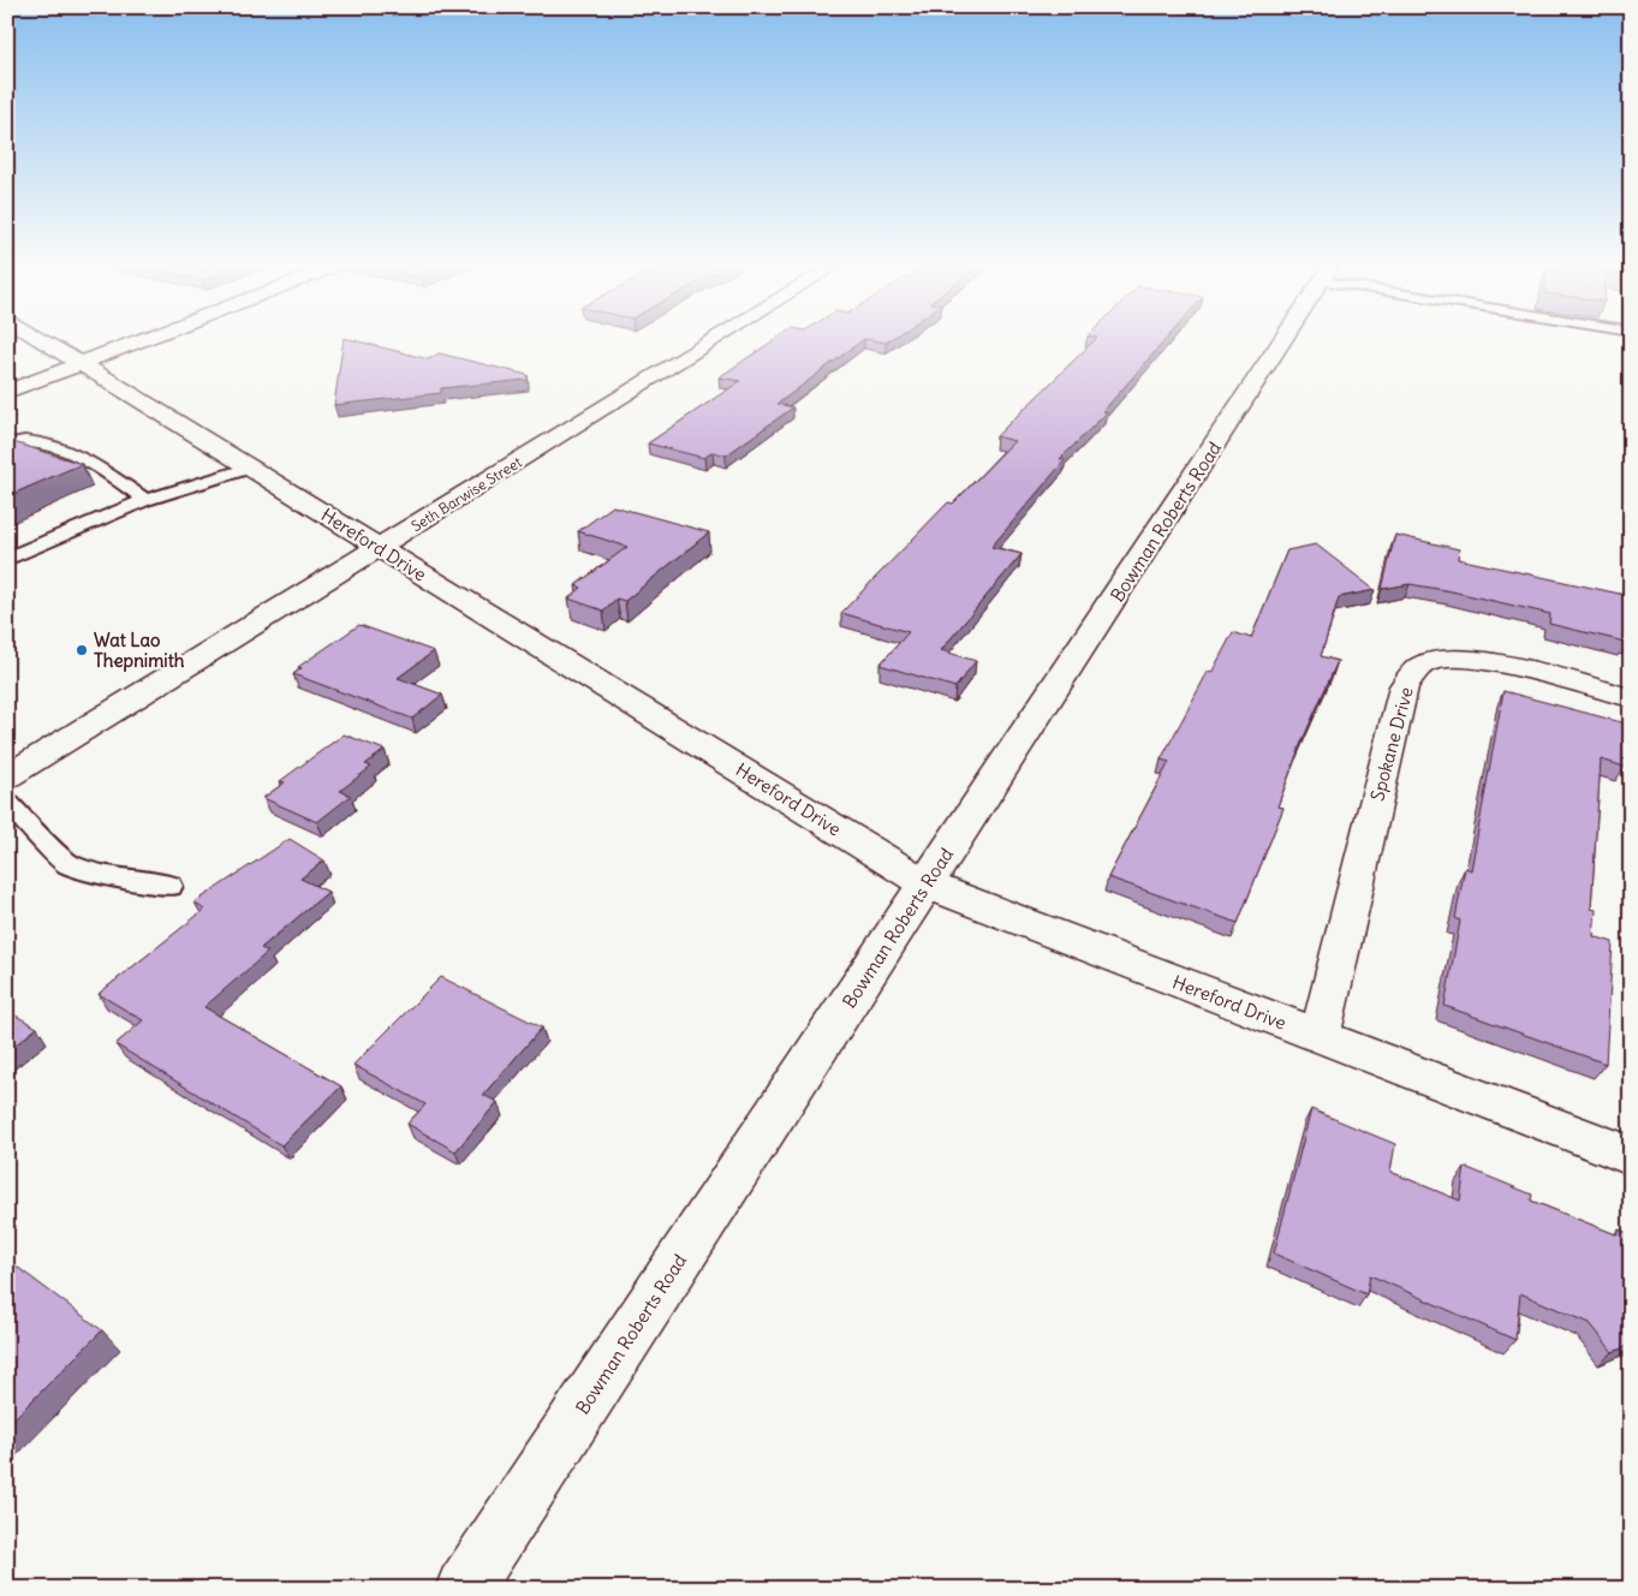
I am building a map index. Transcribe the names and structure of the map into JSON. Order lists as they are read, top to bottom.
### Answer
{
  "streets": {
    "street": [
      "Seth Barwise Street",
      "Bowman Roberts Road",
      "Hereford Drive",
      "Spokane Drive"
    ]
  },
  "crossings": [
    ["Seth Barwise Street", "Hereford Drive"],
    ["Bowman Roberts Road", "Hereford Drive"],
    ["Hereford Drive", "Spokane Drive"]
  ],
  "places": ["Wat Lao Thepnimith"]
}
